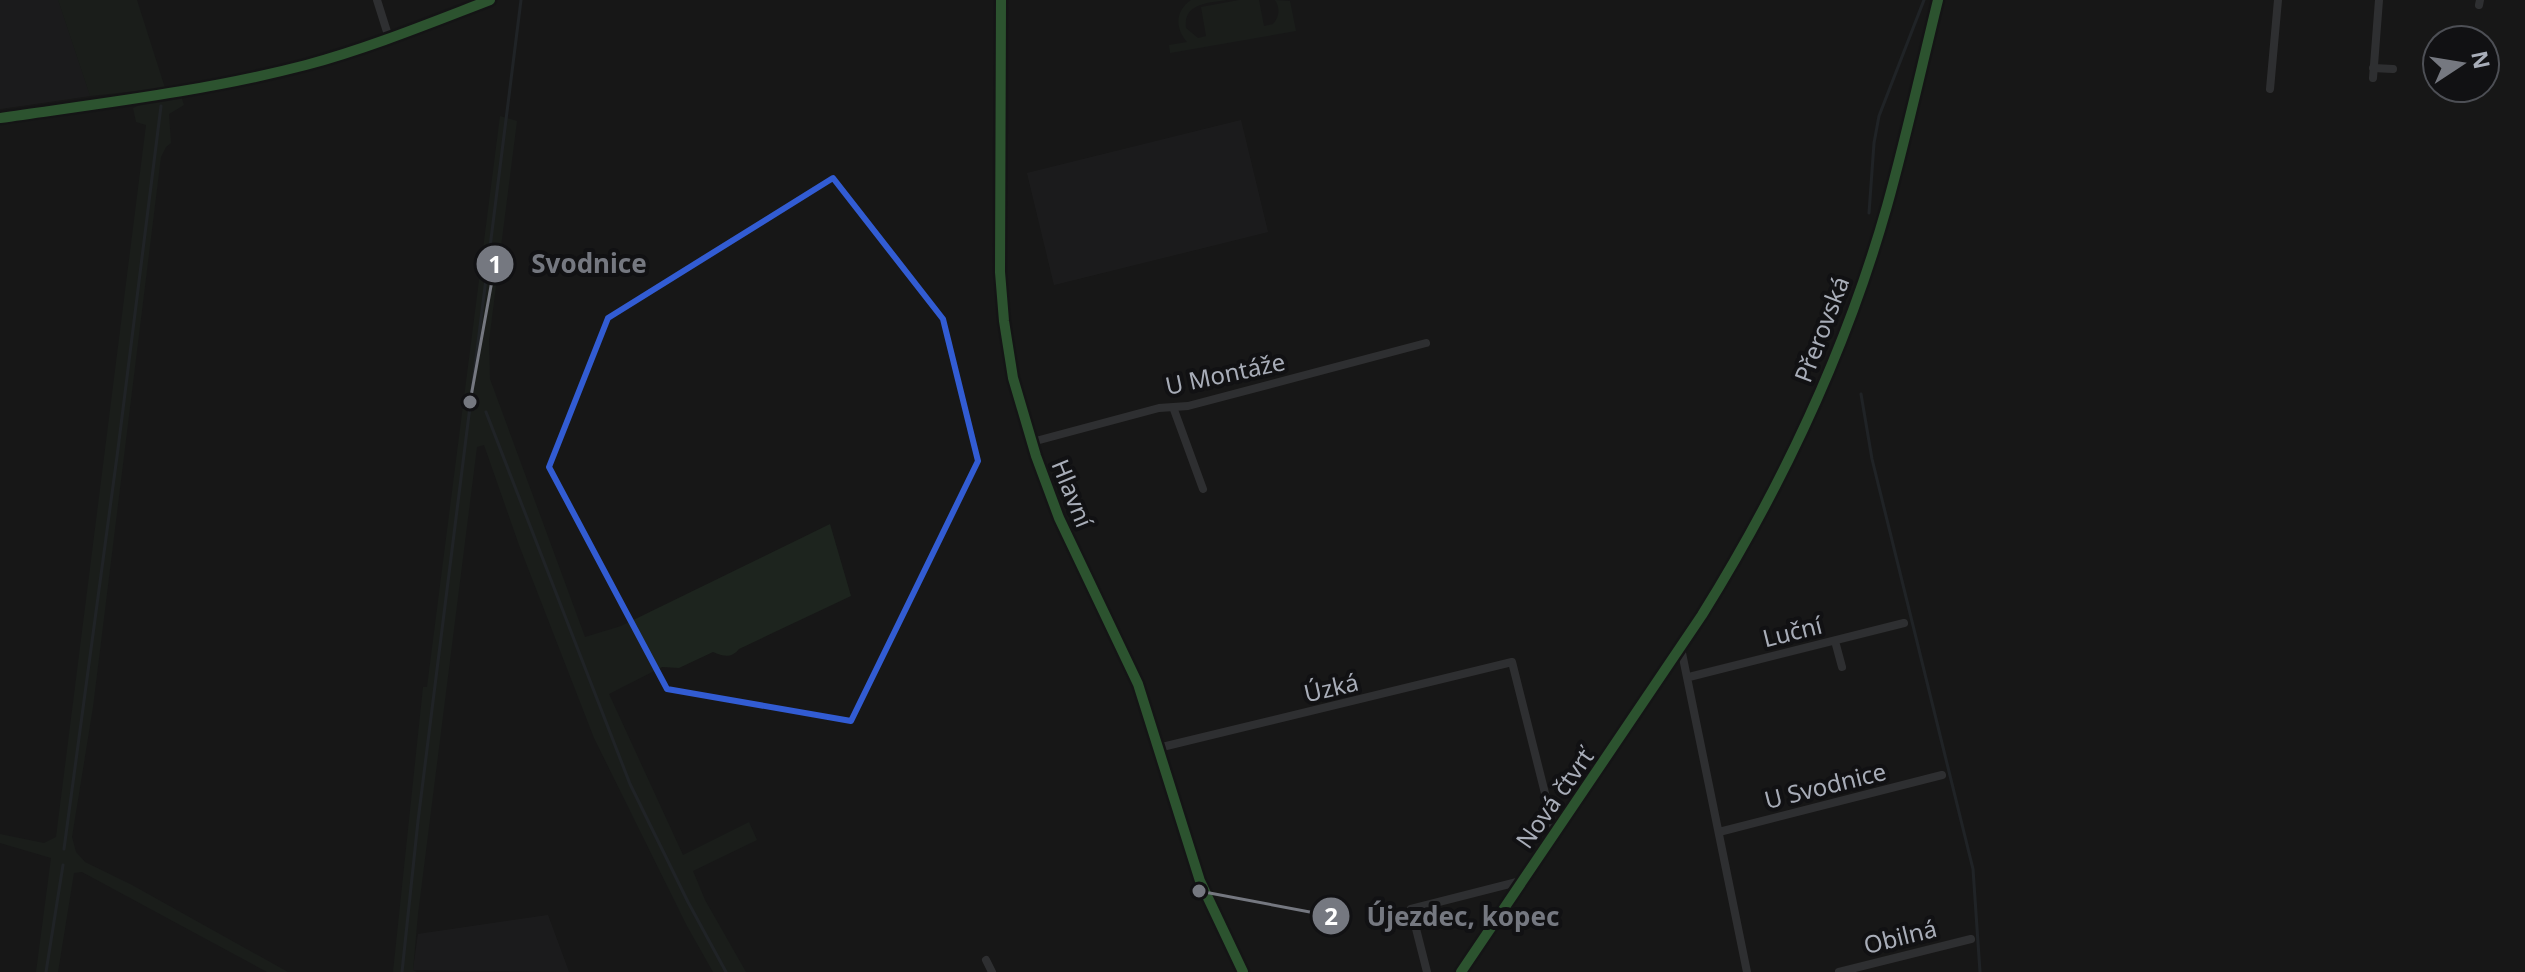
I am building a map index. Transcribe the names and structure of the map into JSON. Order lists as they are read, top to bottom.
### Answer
{
  "streets": {
    "street": [
      "Přerovská",
      "U Montáže",
      "Hlavní",
      "Luční",
      "Úzká",
      "U Svodnice",
      "Nová čtvrť",
      "Obilná"
    ]
  },
  "crossings": [
    ["Přerovská", "Nová čtvrť"],
    ["U Montáže", "Hlavní"],
    ["Hlavní", "Úzká"],
    ["Úzká", "Nová čtvrť"]
  ],
  "places": ["Svodnice", "Újezdec, kopec"],
  "north": "right"
}
